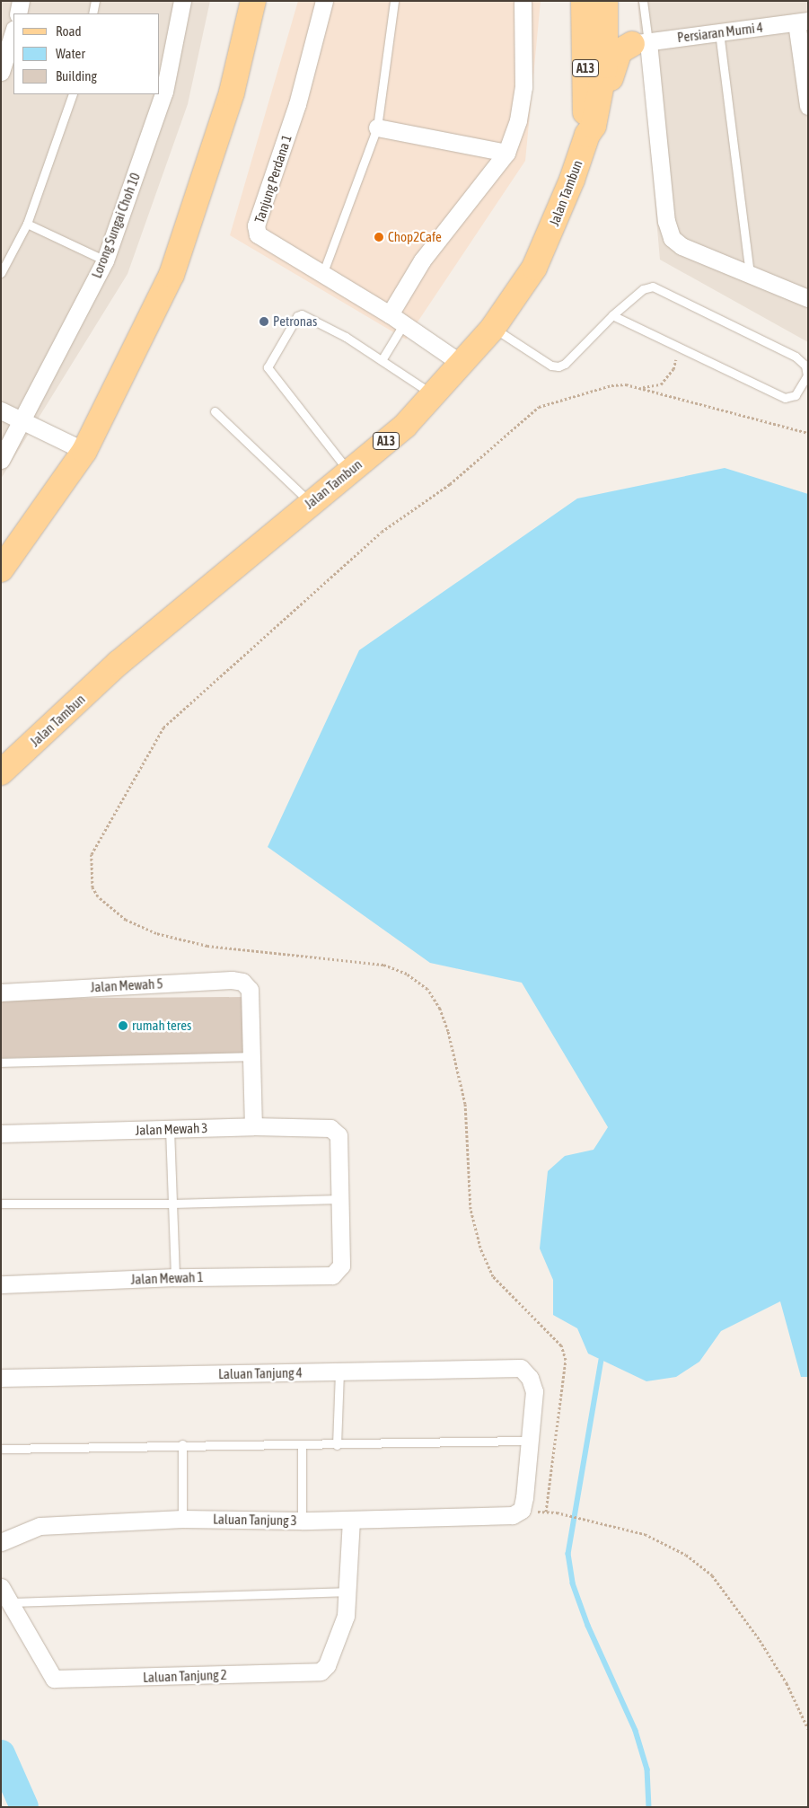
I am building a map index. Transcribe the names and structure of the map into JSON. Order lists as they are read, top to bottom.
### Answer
{
  "streets": {
    "main road": ["A13", "Jalan Tambun"],
    "street": [
      "Persiaran Murni 4",
      "Tanjung Perdana 1",
      "Lorong Sungai Choh 10",
      "Jalan Mewah 5",
      "Jalan Mewah 3",
      "Jalan Mewah 1",
      "Laluan Tanjung 4",
      "Laluan Tanjung 3",
      "Laluan Tanjung 2"
    ]
  },
  "crossings": [
    ["Tanjung Perdana 1", "Jalan Tambun"],
    ["Jalan Mewah 3", "Jalan Mewah 1"],
    ["Laluan Tanjung 4", "Laluan Tanjung 3"]
  ],
  "places": ["Chop2Cafe", "Petronas", "rumah teres"],
  "legend": ["Road", "Water", "Building"]
}
